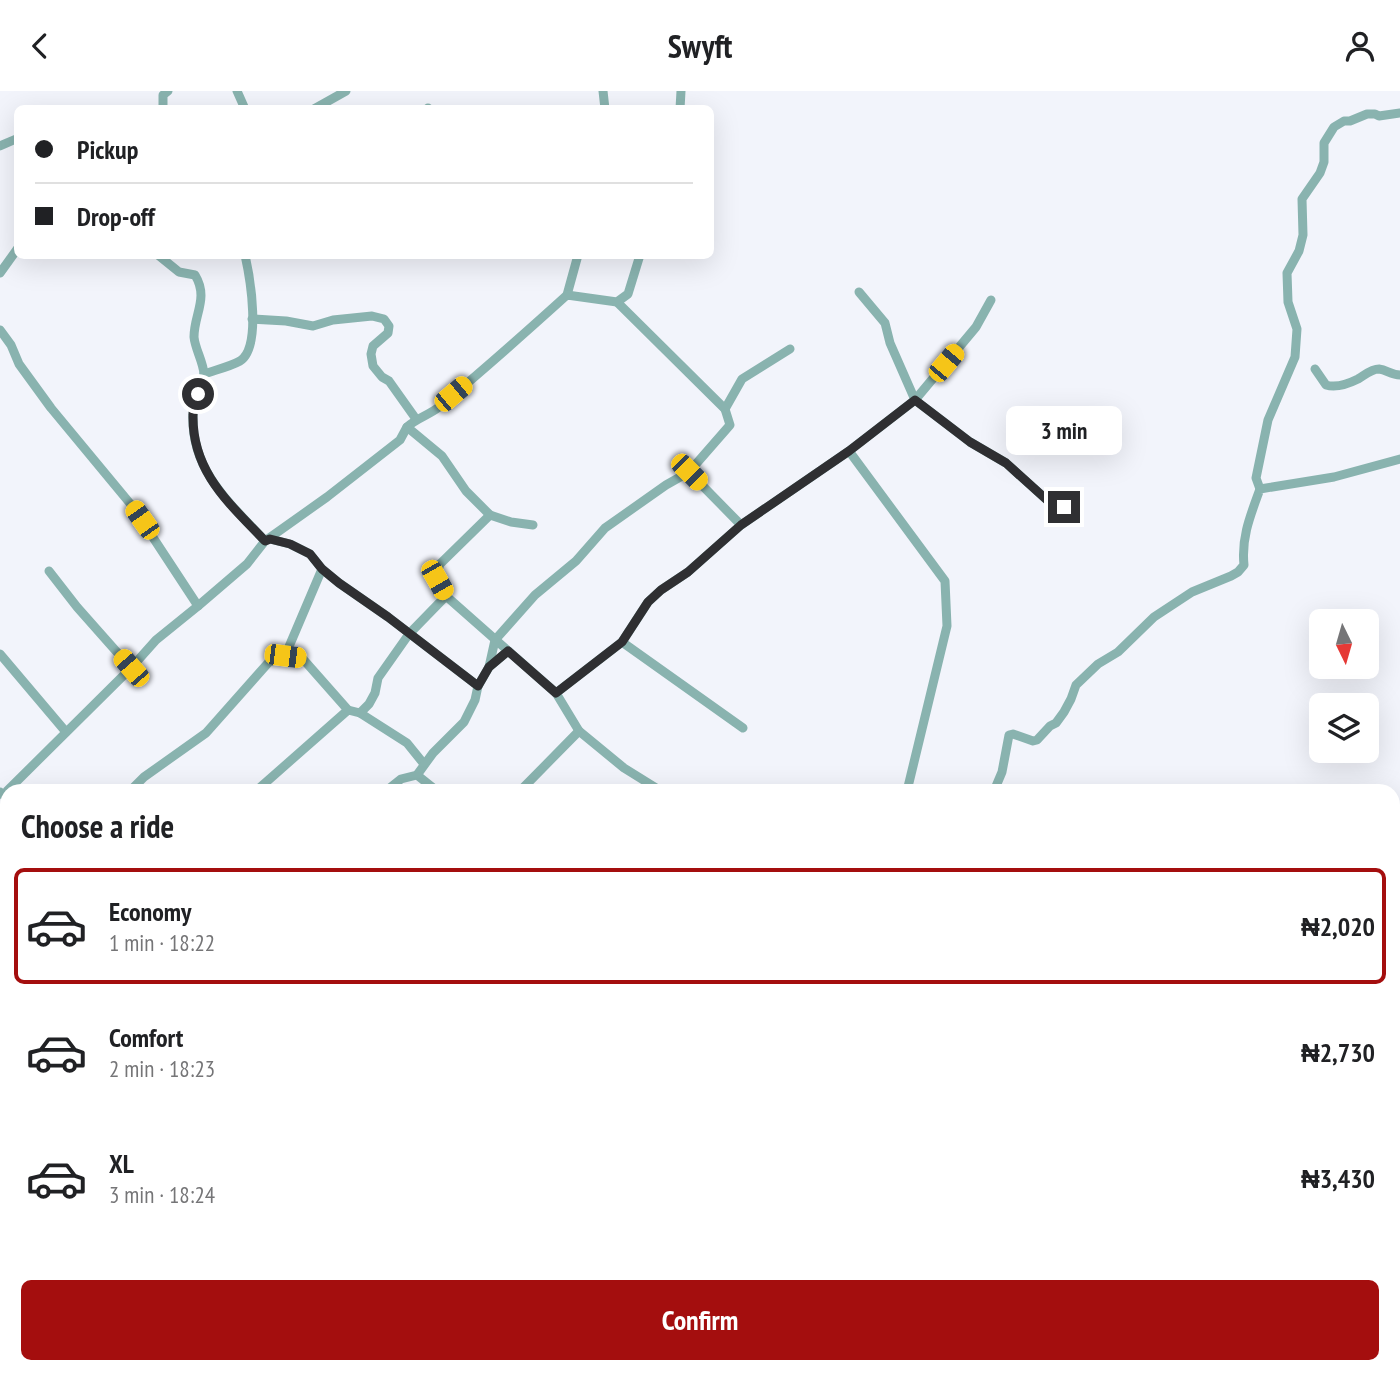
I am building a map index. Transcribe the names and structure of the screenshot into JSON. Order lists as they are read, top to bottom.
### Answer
{
  "north": "bottom",
  "page": {
    "header": "Swyft",
    "banner": ["Pickup", "Drop-off"],
    "bubble": "3 min",
    "heading": "Choose a ride",
    "list": [
      {
        "name": "Economy",
        "note": "1 min · 18:22",
        "value": "₦2,020"
      },
      {
        "name": "Comfort",
        "note": "2 min · 18:23",
        "value": "₦2,730"
      },
      {
        "name": "XL",
        "note": "3 min · 18:24",
        "value": "₦3,430"
      }
    ],
    "buttons": "Confirm"
  }
}
